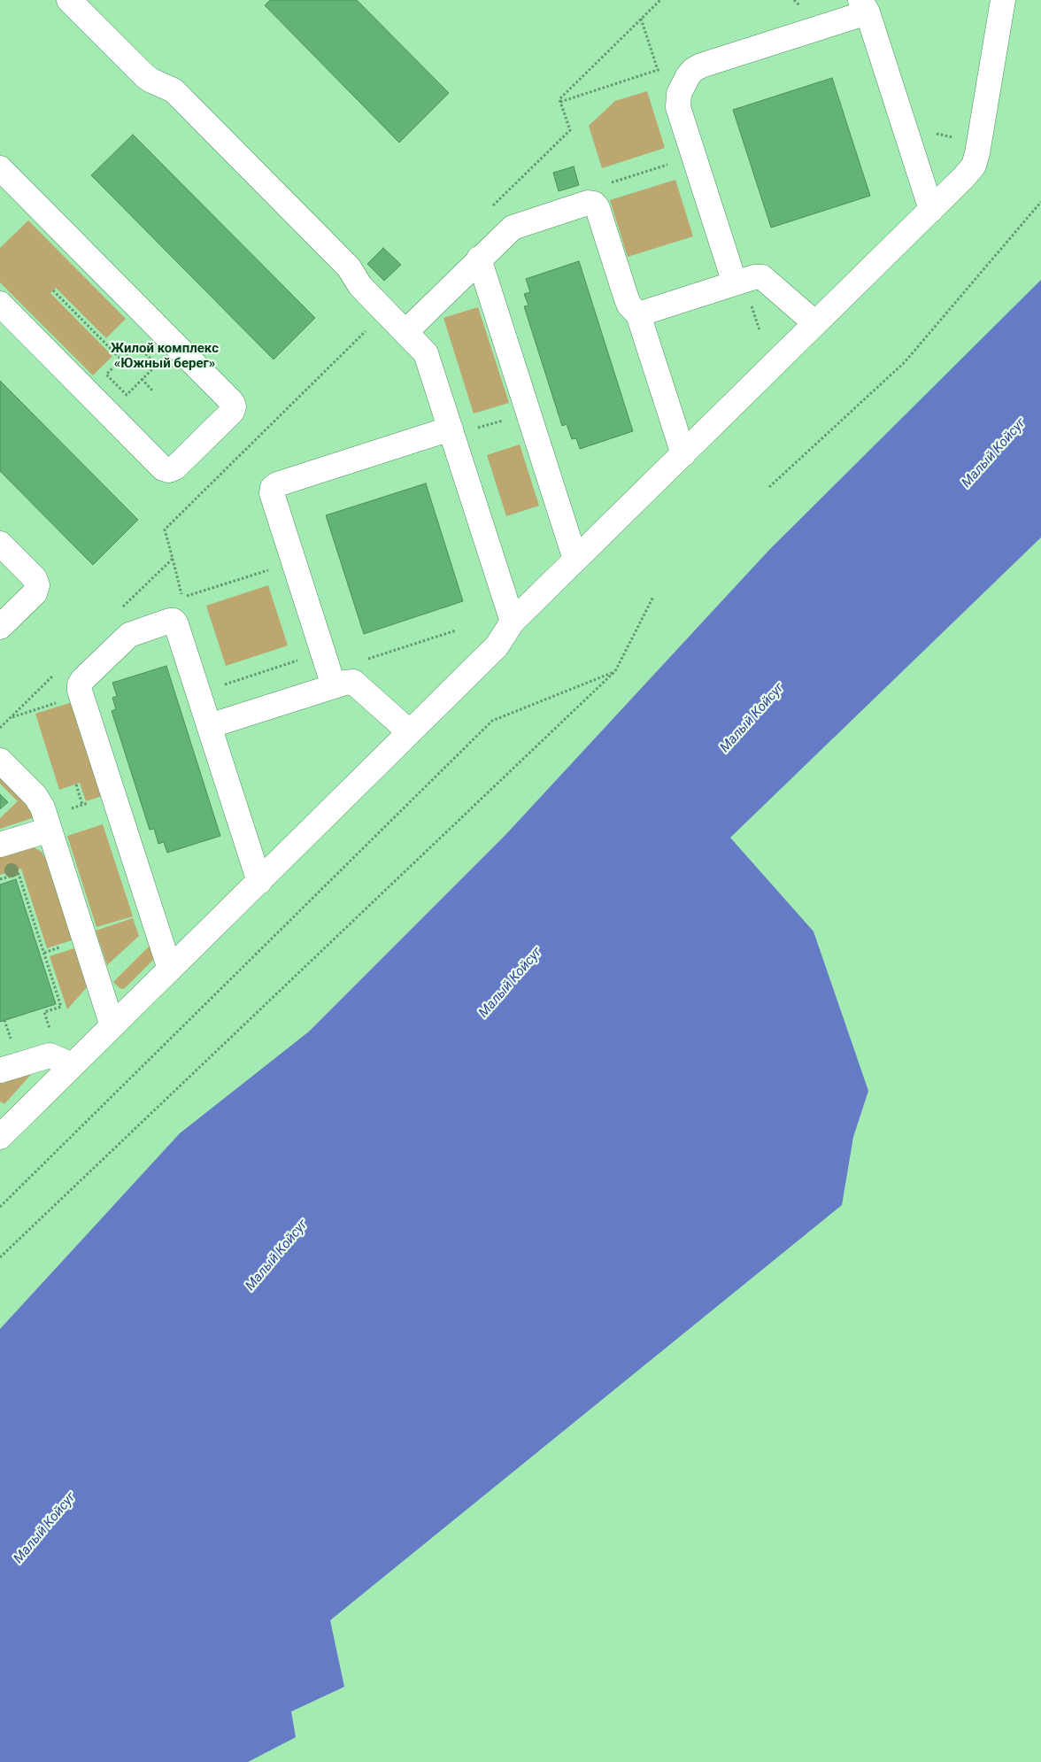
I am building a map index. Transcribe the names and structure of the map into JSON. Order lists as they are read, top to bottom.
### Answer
{
  "districts": ["Жилой комплекс «Южный берег»"],
  "water": ["Малый Койсуг"]
}
